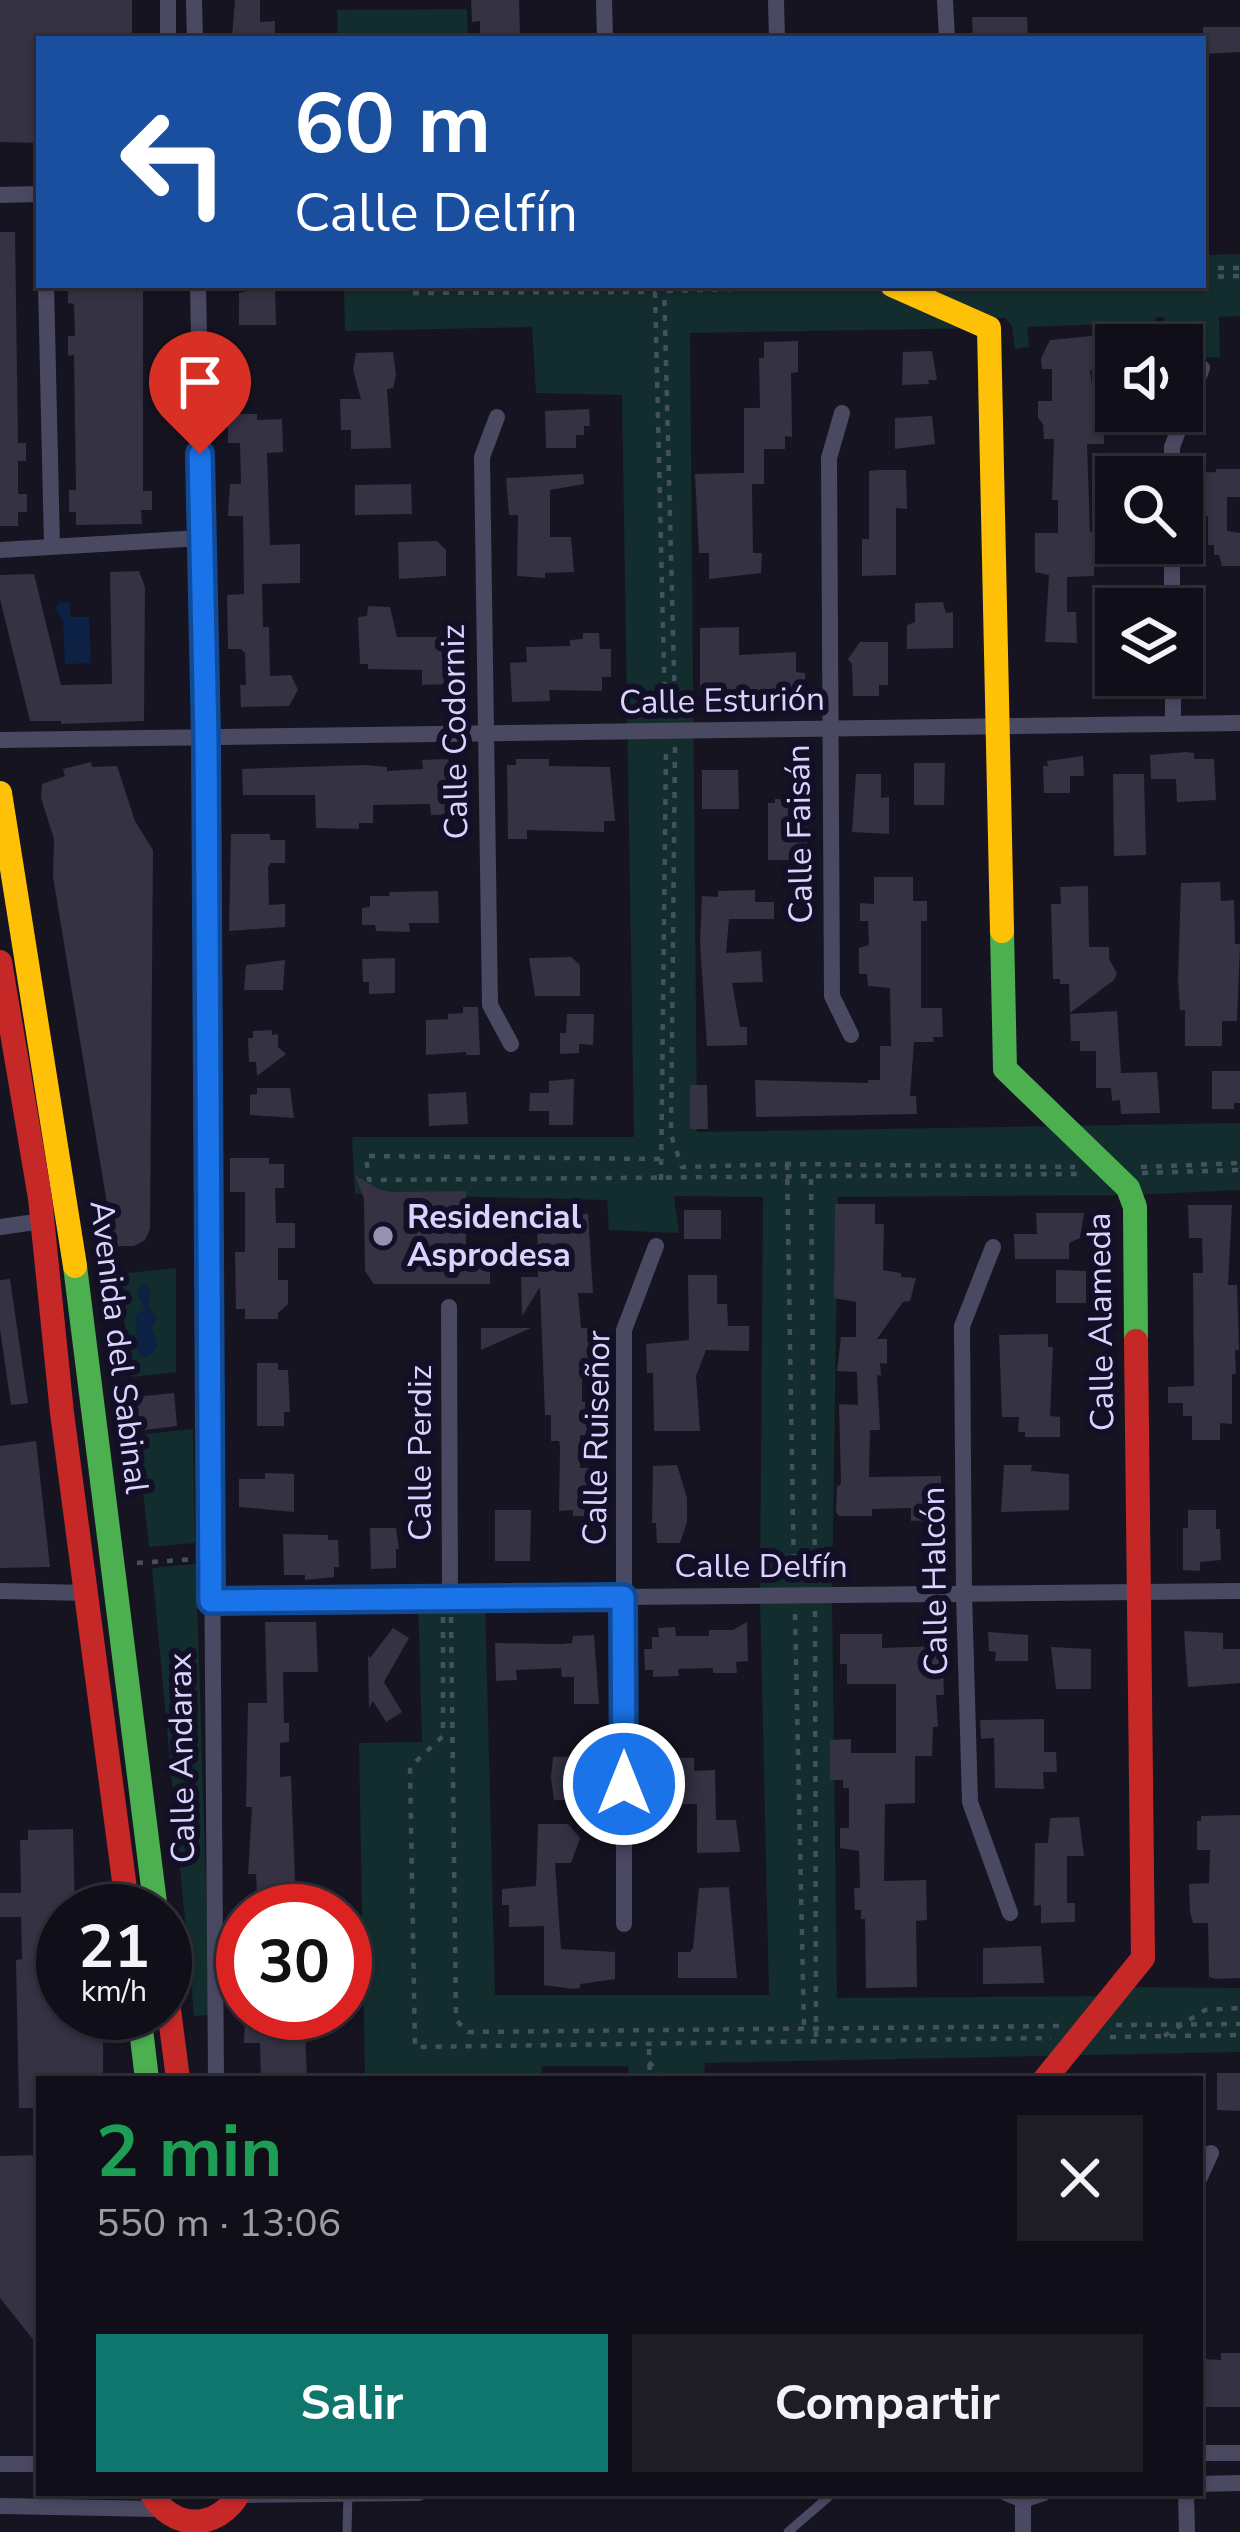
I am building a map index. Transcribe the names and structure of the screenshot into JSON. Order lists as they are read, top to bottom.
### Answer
{
  "streets": {
    "street": [
      "Calle Esturión",
      "Calle Codorniz",
      "Calle Faisán",
      "Calle Alameda",
      "Avenida del Sabinal",
      "Calle Ruiseñor",
      "Calle Perdiz",
      "Calle Delfín",
      "Calle Halcón",
      "Calle Andarax"
    ]
  },
  "crossings": [
    ["Calle Esturión", "Calle Codorniz"],
    ["Calle Esturión", "Calle Faisán"],
    ["Calle Esturión", "Calle Alameda"],
    ["Calle Esturión", "Calle Andarax"],
    ["Calle Alameda", "Calle Delfín"],
    ["Calle Ruiseñor", "Calle Delfín"],
    ["Calle Perdiz", "Calle Delfín"],
    ["Calle Delfín", "Calle Halcón"],
    ["Calle Delfín", "Calle Andarax"]
  ],
  "places": ["Residencial Asprodesa"],
  "page": {
    "turn": ["60 m", "Calle Delfín"],
    "speed": "21 km/h",
    "limit": "30",
    "heading": ["2 min", "550 m · 13:06"],
    "buttons": ["Salir", "Compartir"]
  }
}
